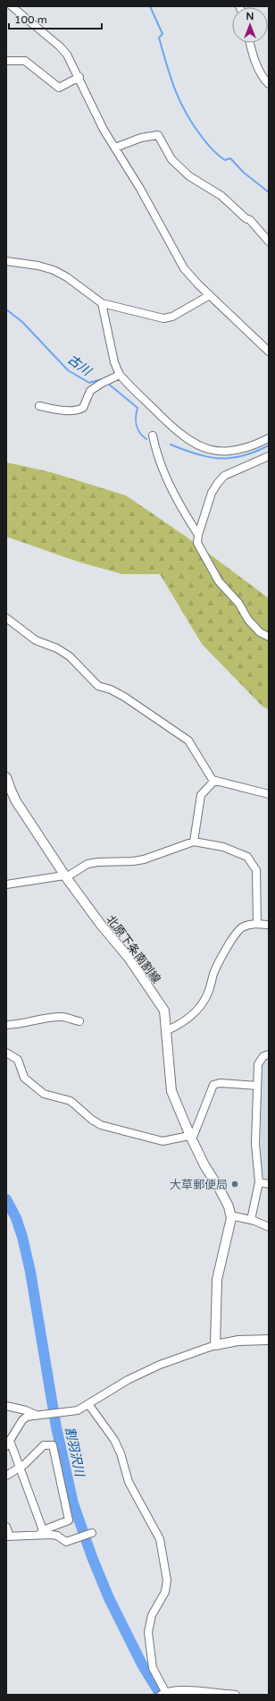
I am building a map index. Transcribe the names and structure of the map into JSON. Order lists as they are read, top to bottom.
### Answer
{
  "streets": {
    "main road": ["北原下条南割線"]
  },
  "water": ["古川", "割羽沢川"],
  "places": ["大草郵便局"],
  "scale_bar": "100 m",
  "north": "top"
}
